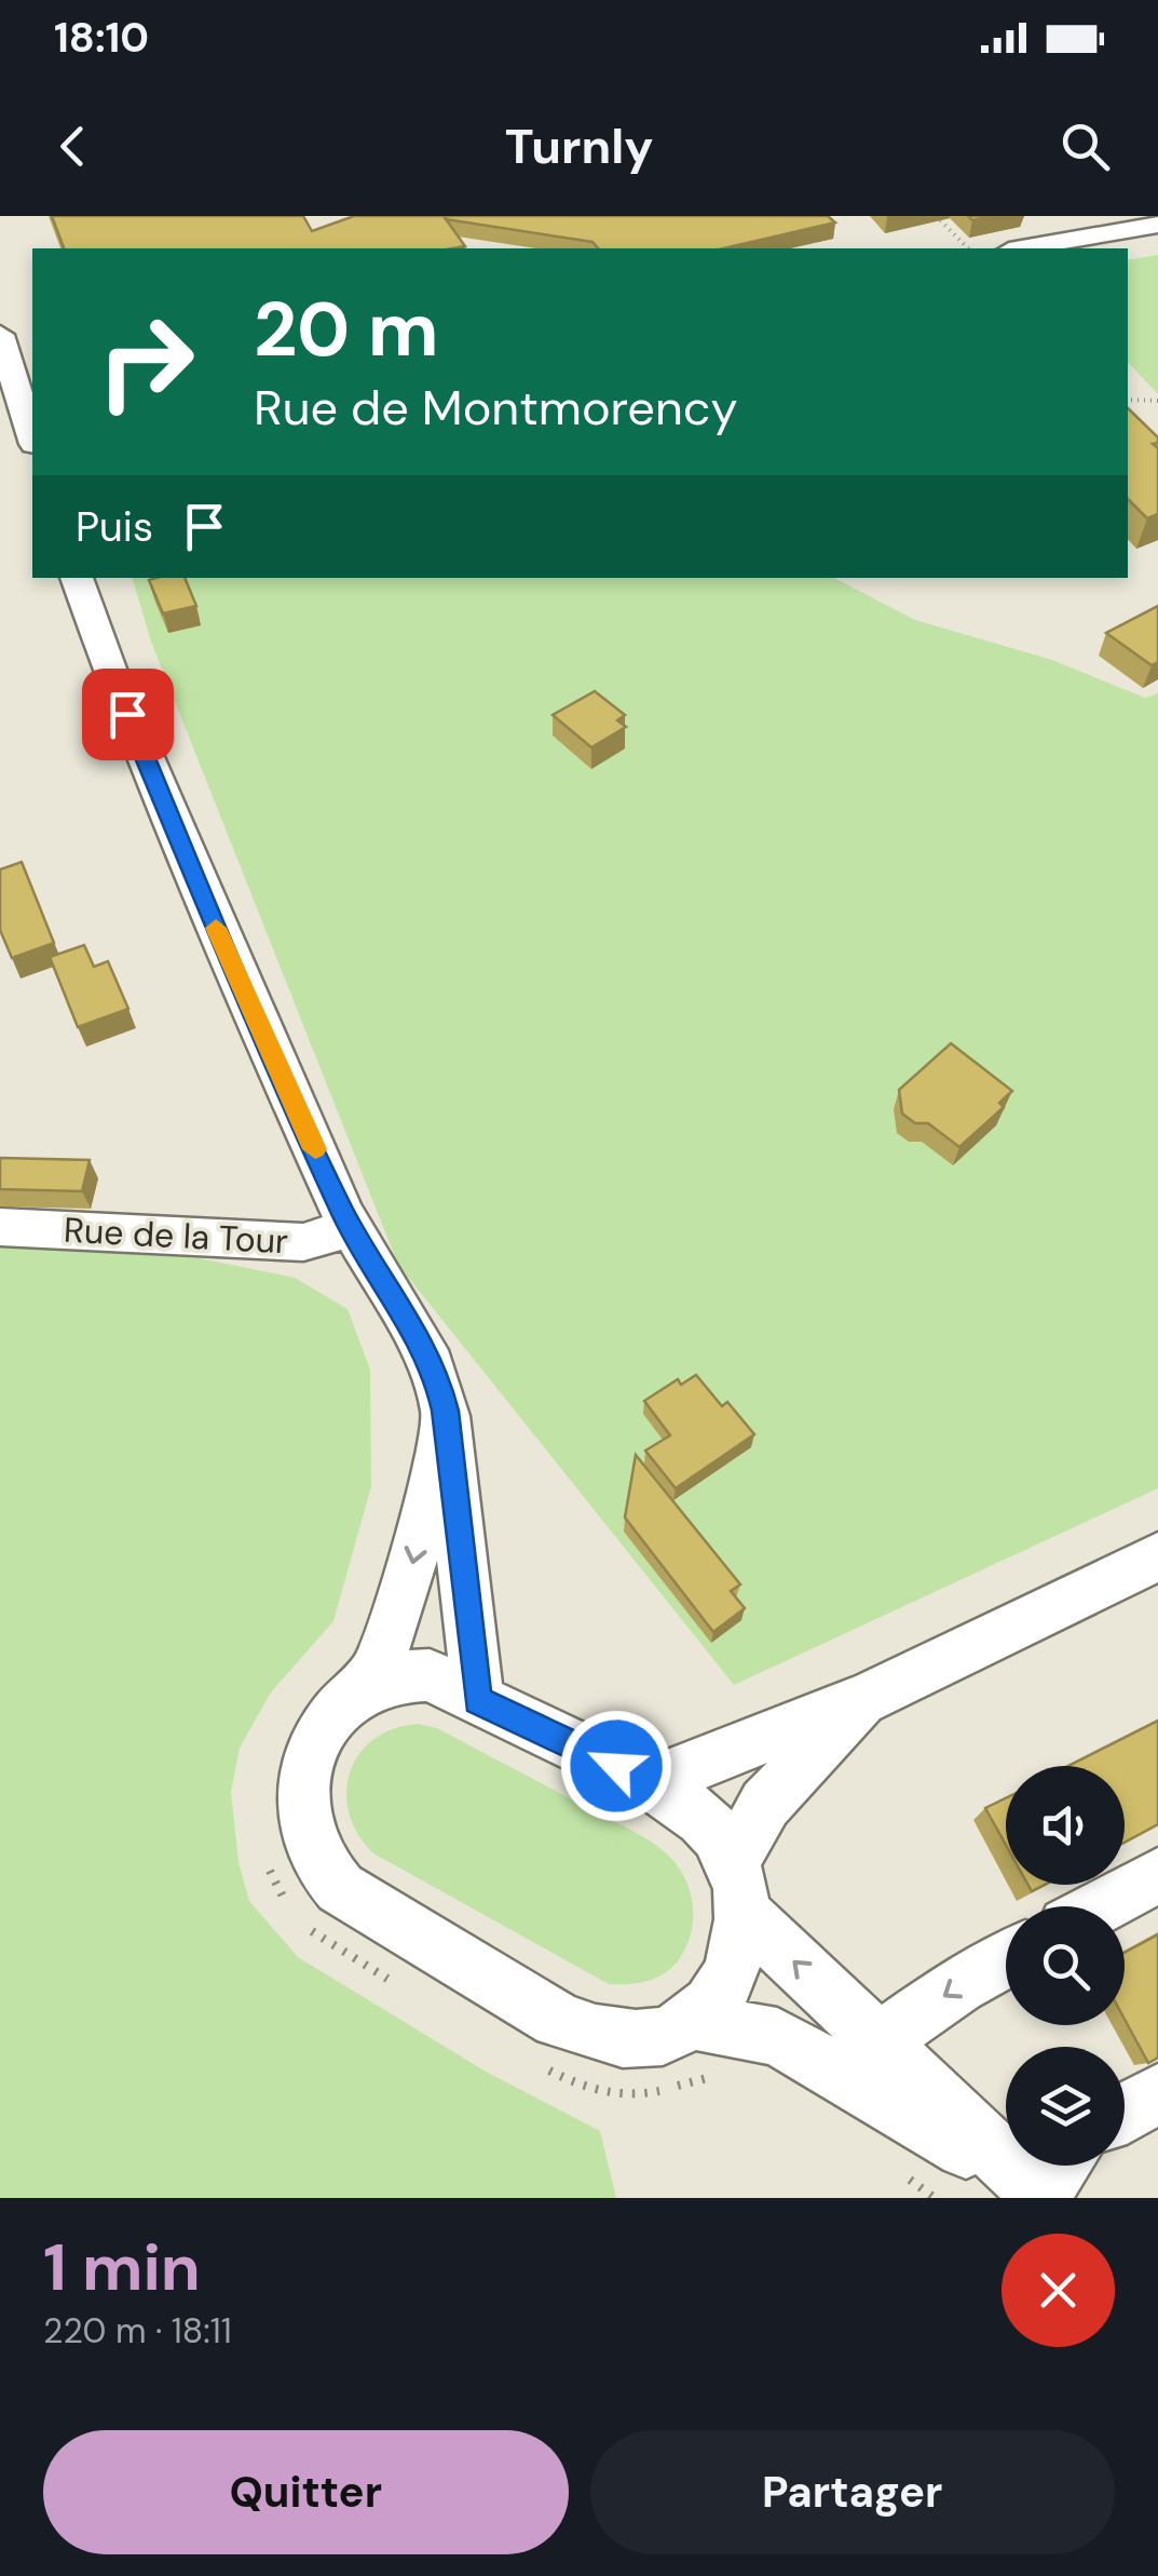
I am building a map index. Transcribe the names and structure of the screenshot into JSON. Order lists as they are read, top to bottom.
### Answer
{
  "streets": {
    "street": ["Rue de la Tour"]
  },
  "page": {
    "status": "18:10",
    "header": "Turnly",
    "turn": ["20 m", "Rue de Montmorency"],
    "then": "Puis",
    "heading": ["1 min", "220 m · 18:11"],
    "buttons": ["Quitter", "Partager"]
  }
}
